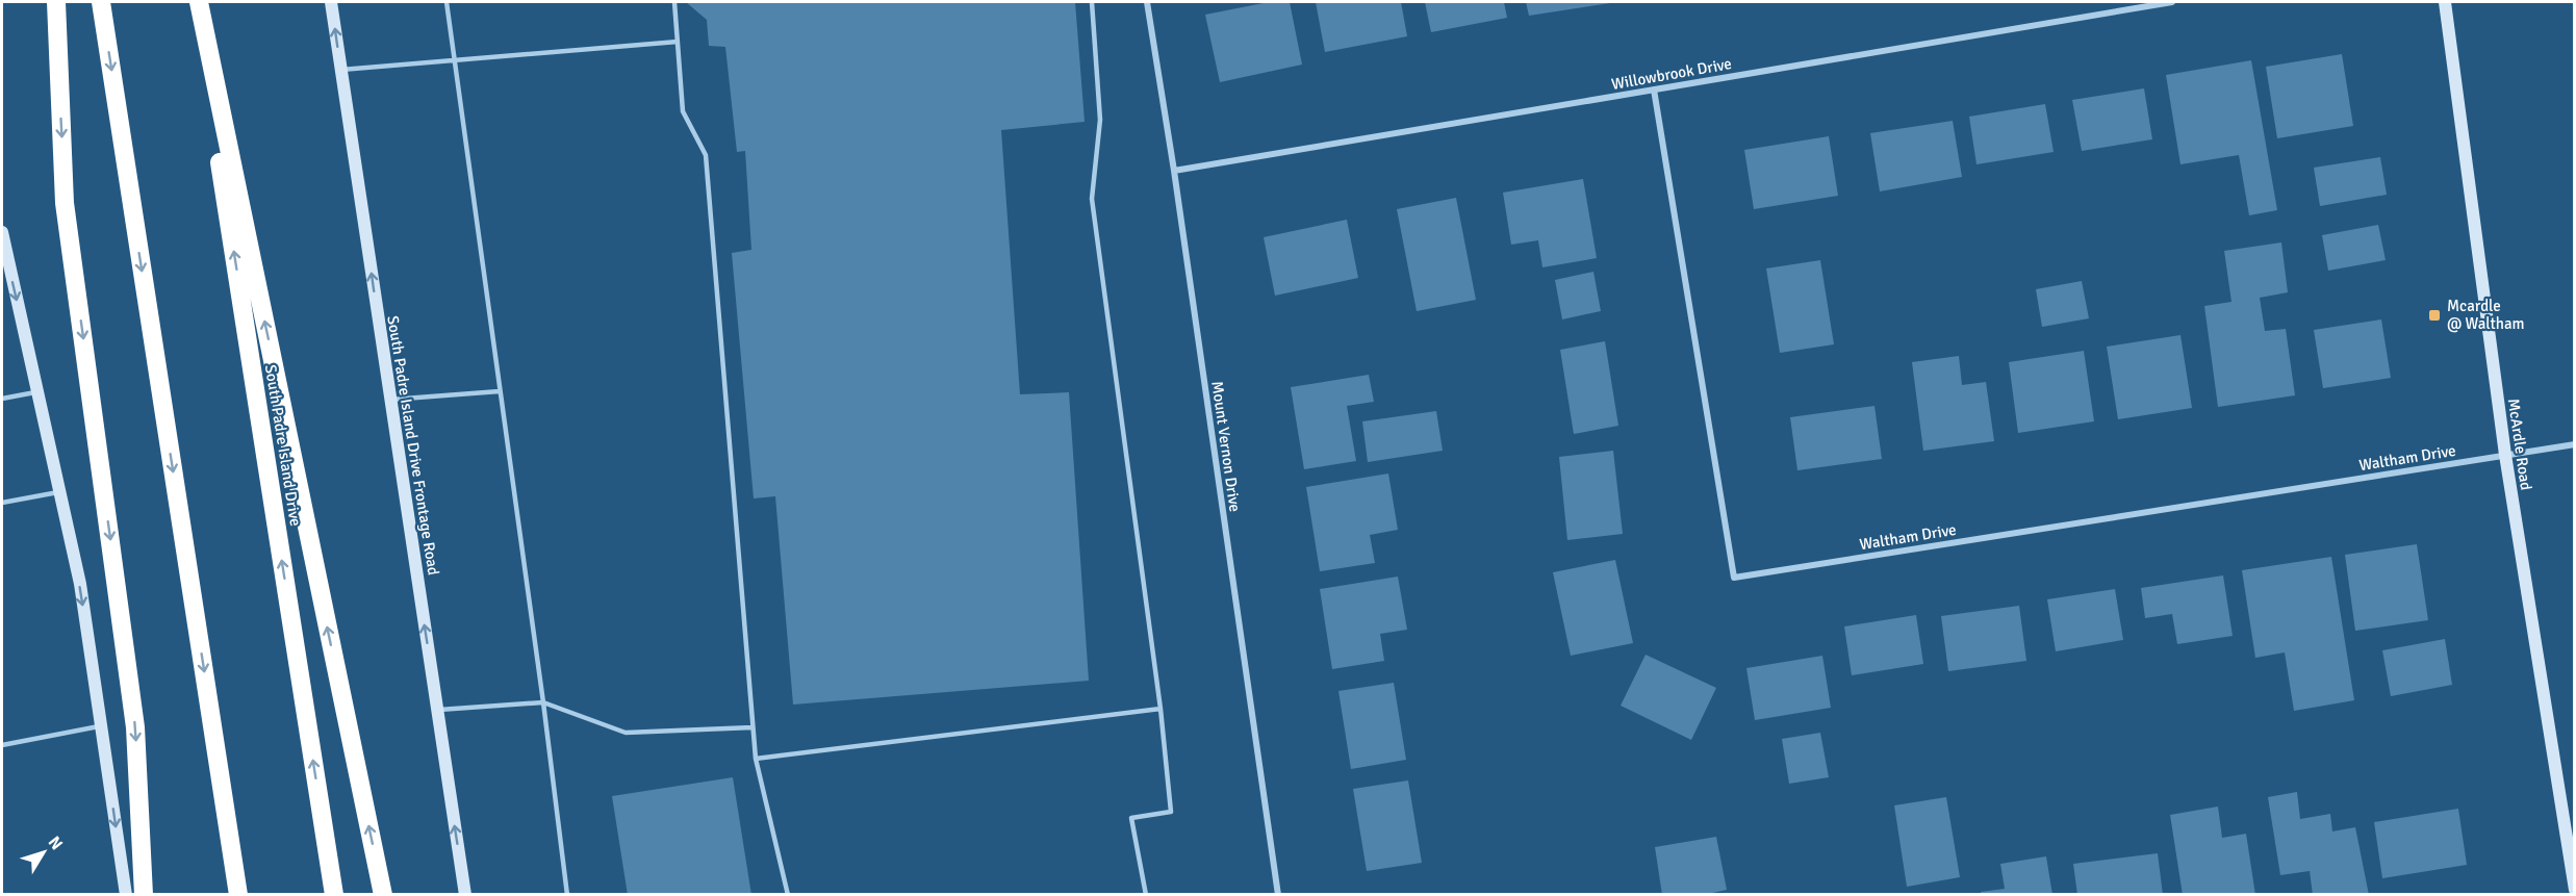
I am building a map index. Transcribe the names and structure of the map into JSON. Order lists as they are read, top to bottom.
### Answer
{
  "streets": {
    "highway": ["South Padre Island Drive"],
    "main road": ["McArdle Road", "South Padre Island Drive Frontage Road"],
    "street": ["Willowbrook Drive", "Mount Vernon Drive", "Waltham Drive"]
  },
  "crossings": [
    ["Willowbrook Drive", "Mount Vernon Drive"],
    ["Willowbrook Drive", "Waltham Drive"],
    ["McArdle Road", "Waltham Drive"]
  ],
  "one_way": ["South Padre Island Drive Frontage Road"],
  "places": {
    "transit": ["Mcardle @ Waltham"]
  },
  "north": "top right"
}
